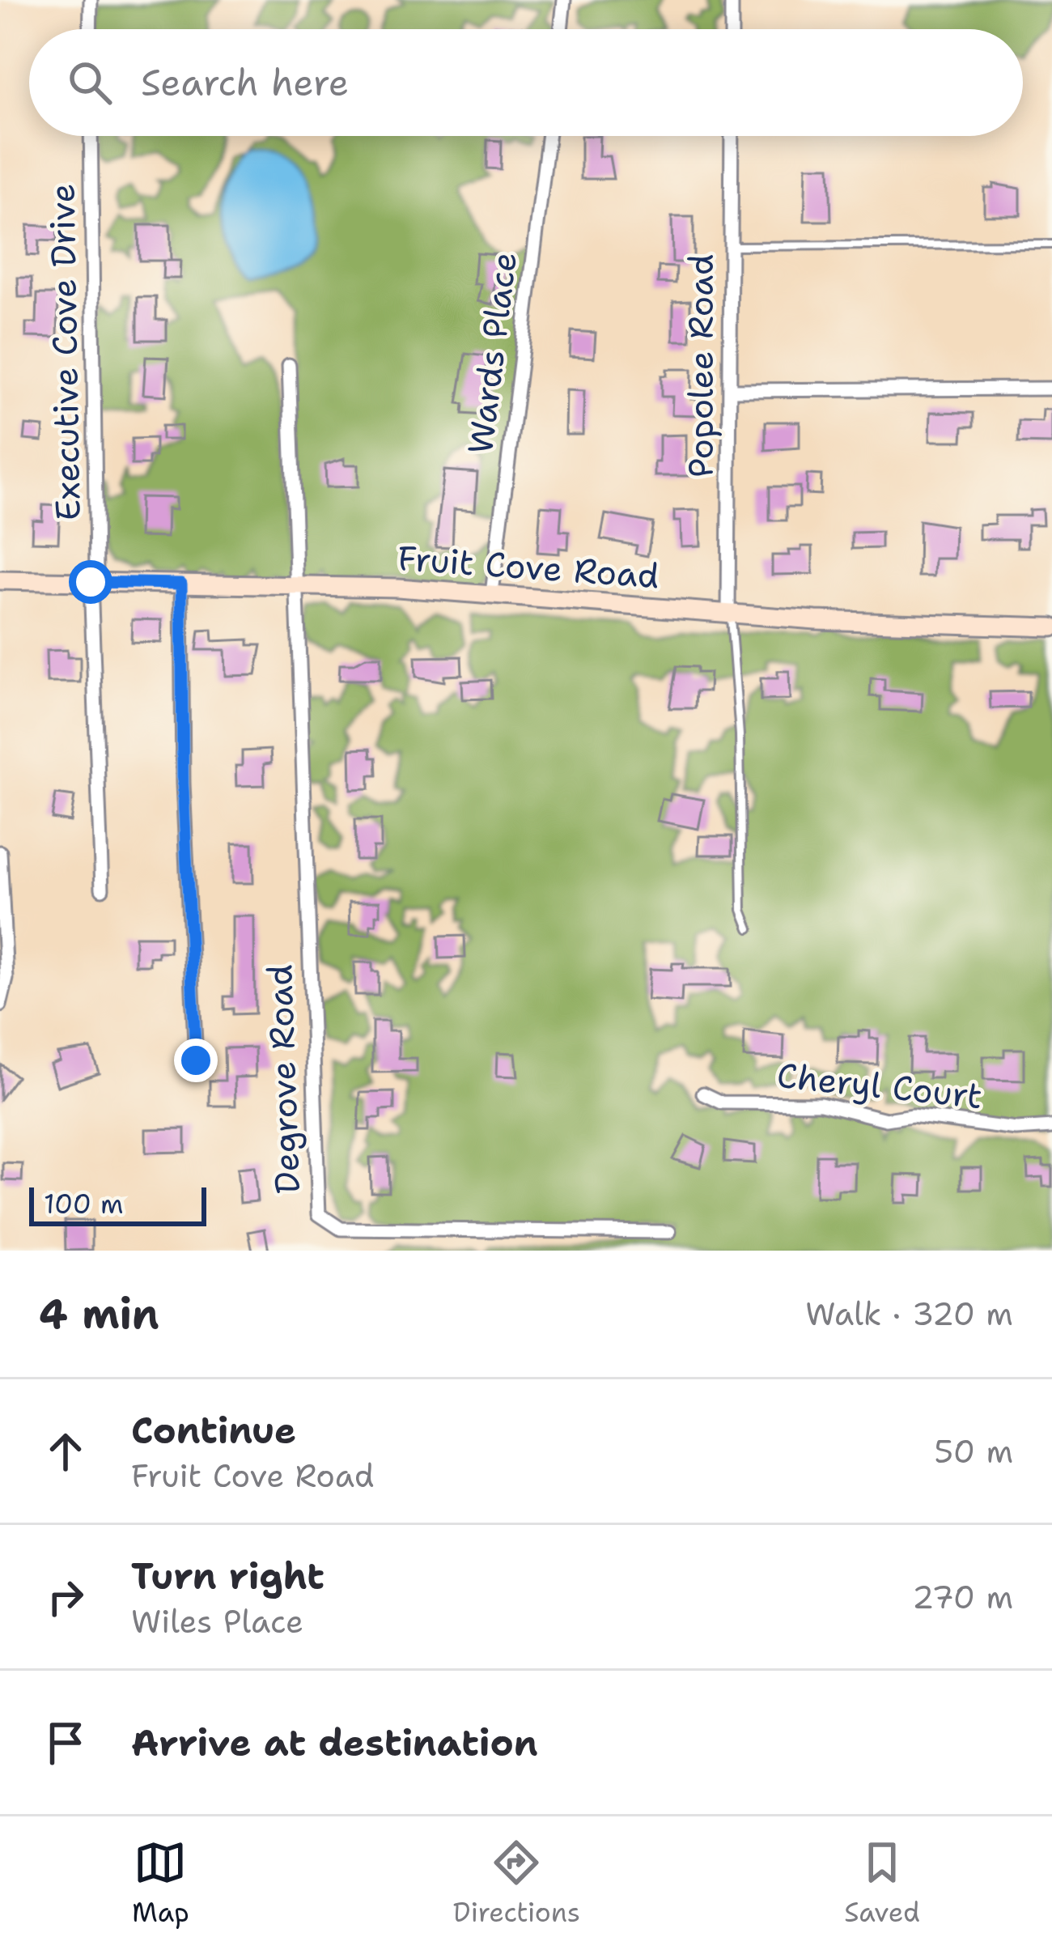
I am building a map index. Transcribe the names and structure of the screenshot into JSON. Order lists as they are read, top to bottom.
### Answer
{
  "streets": {
    "street": [
      "Executive Cove Drive",
      "Wards Place",
      "Popolee Road",
      "Fruit Cove Road",
      "Degrove Road",
      "Cheryl Court"
    ]
  },
  "crossings": [
    ["Executive Cove Drive", "Fruit Cove Road"],
    ["Wards Place", "Fruit Cove Road"],
    ["Popolee Road", "Fruit Cove Road"],
    ["Fruit Cove Road", "Degrove Road"]
  ],
  "scale_bar": "100 m",
  "page": {
    "search": "Search here",
    "scale": "100 m",
    "heading": ["4 min", "Walk · 320 m"],
    "list": [
      ["Continue", "Fruit Cove Road", "50 m"],
      ["Turn right", "Wiles Place", "270 m"],
      "Arrive at destination"
    ],
    "nav": ["Map", "Directions", "Saved"]
  }
}
